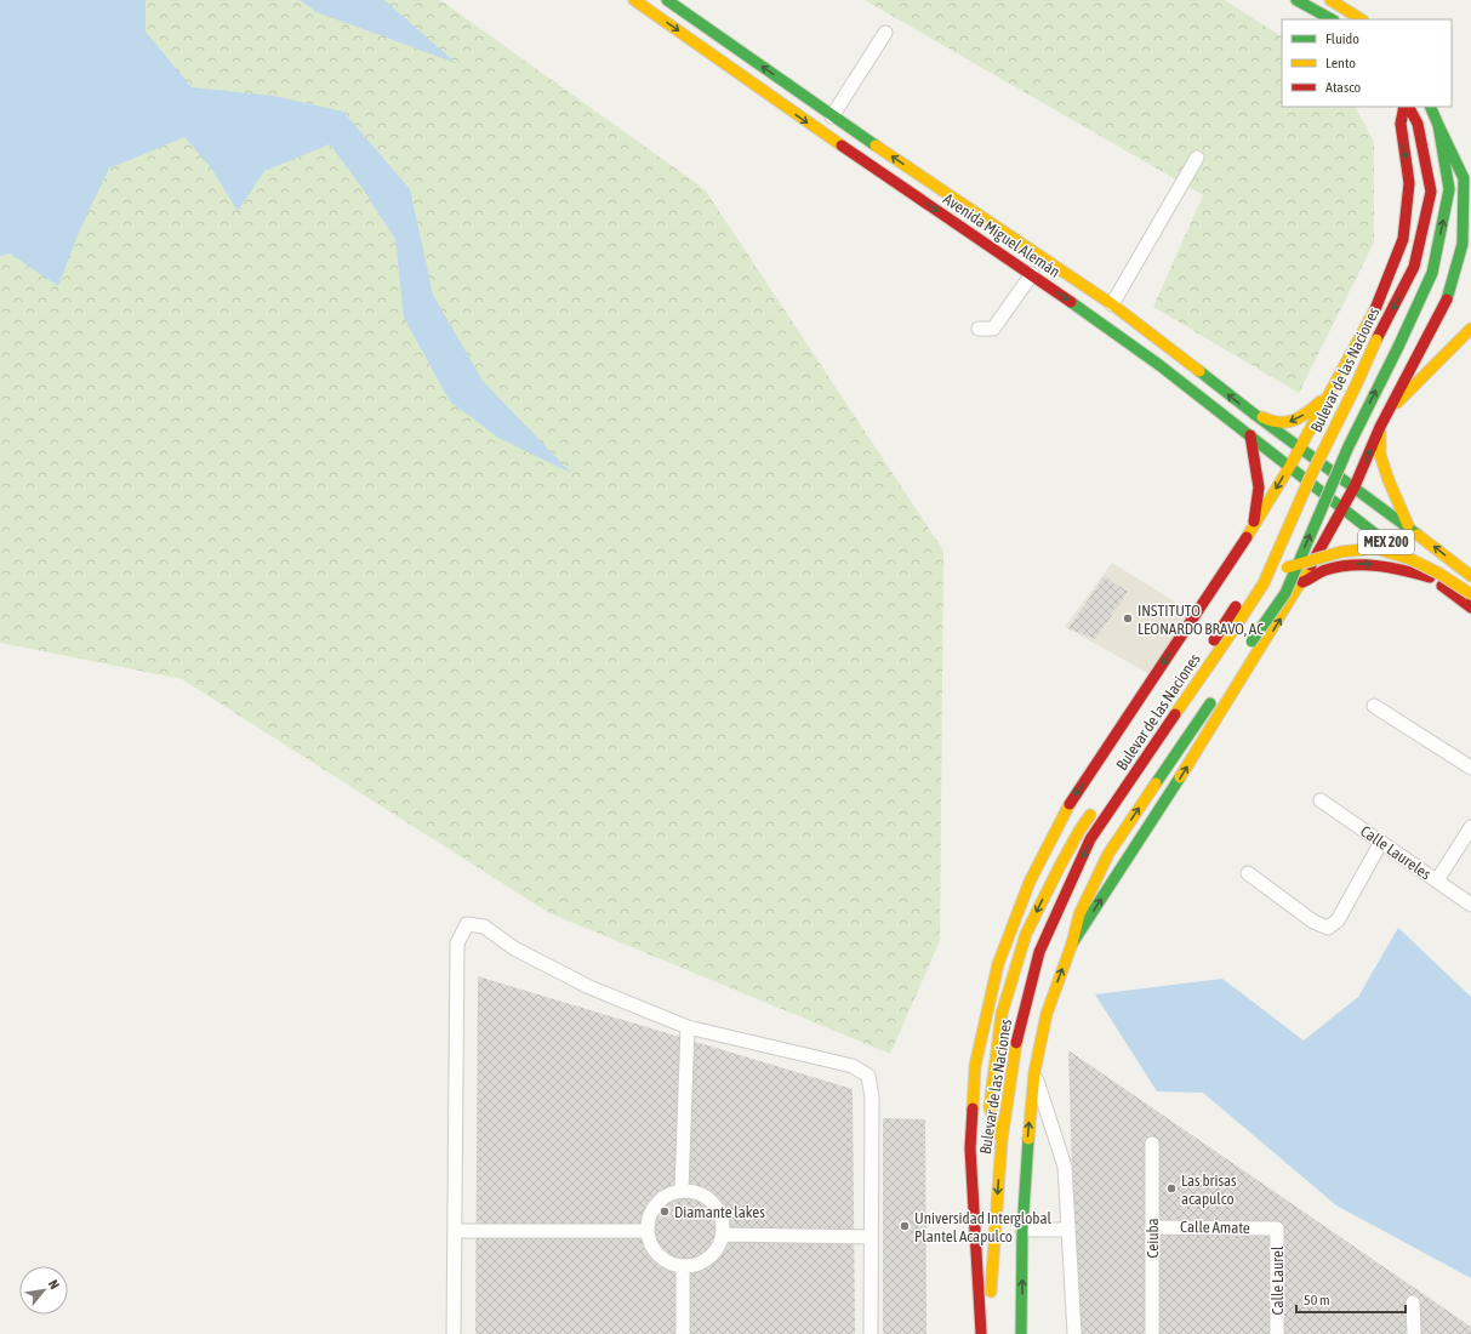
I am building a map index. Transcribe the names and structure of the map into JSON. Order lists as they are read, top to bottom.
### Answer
{
  "streets": {
    "main road": ["Avenida Miguel Alemán", "Bulevar de las Naciones", "MEX 200"],
    "street": [
      "Calle Laureles",
      "Calle Amate",
      "Ceiuba",
      "Calle Laurel"
    ]
  },
  "crossings": [
    ["Avenida Miguel Alemán", "MEX 200"],
    ["Calle Amate", "Ceiuba"],
    ["Calle Amate", "Calle Laurel"]
  ],
  "places": [
    "INSTITUTO LEONARDO BRAVO, AC",
    "Las brisas acapulco",
    "Diamante lakes",
    "Universidad Interglobal Plantel Acapulco"
  ],
  "legend": ["Fluido", "Lento", "Atasco"],
  "scale_bar": "50 m",
  "north": "top right"
}
